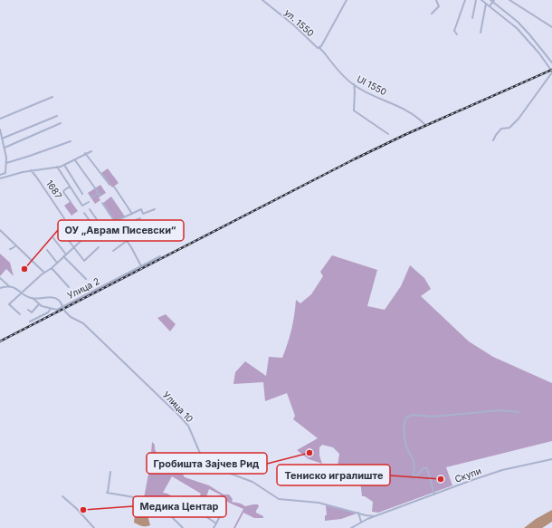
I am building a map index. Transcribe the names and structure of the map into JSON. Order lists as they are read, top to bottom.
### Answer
{
  "streets": {
    "street": [
      "ул. 1550",
      "Ul 1550",
      "1687",
      "Улица 2",
      "Улица 10",
      "Скупи"
    ]
  },
  "crossings": [
    ["ул. 1550", "Ul 1550"],
    ["Улица 10", "Скупи"]
  ],
  "places": [
    "ОУ „Аврам Писевски“",
    "Гробишта Зајчев Рид",
    "Тениско игралиште",
    "Медика Центар"
  ]
}
